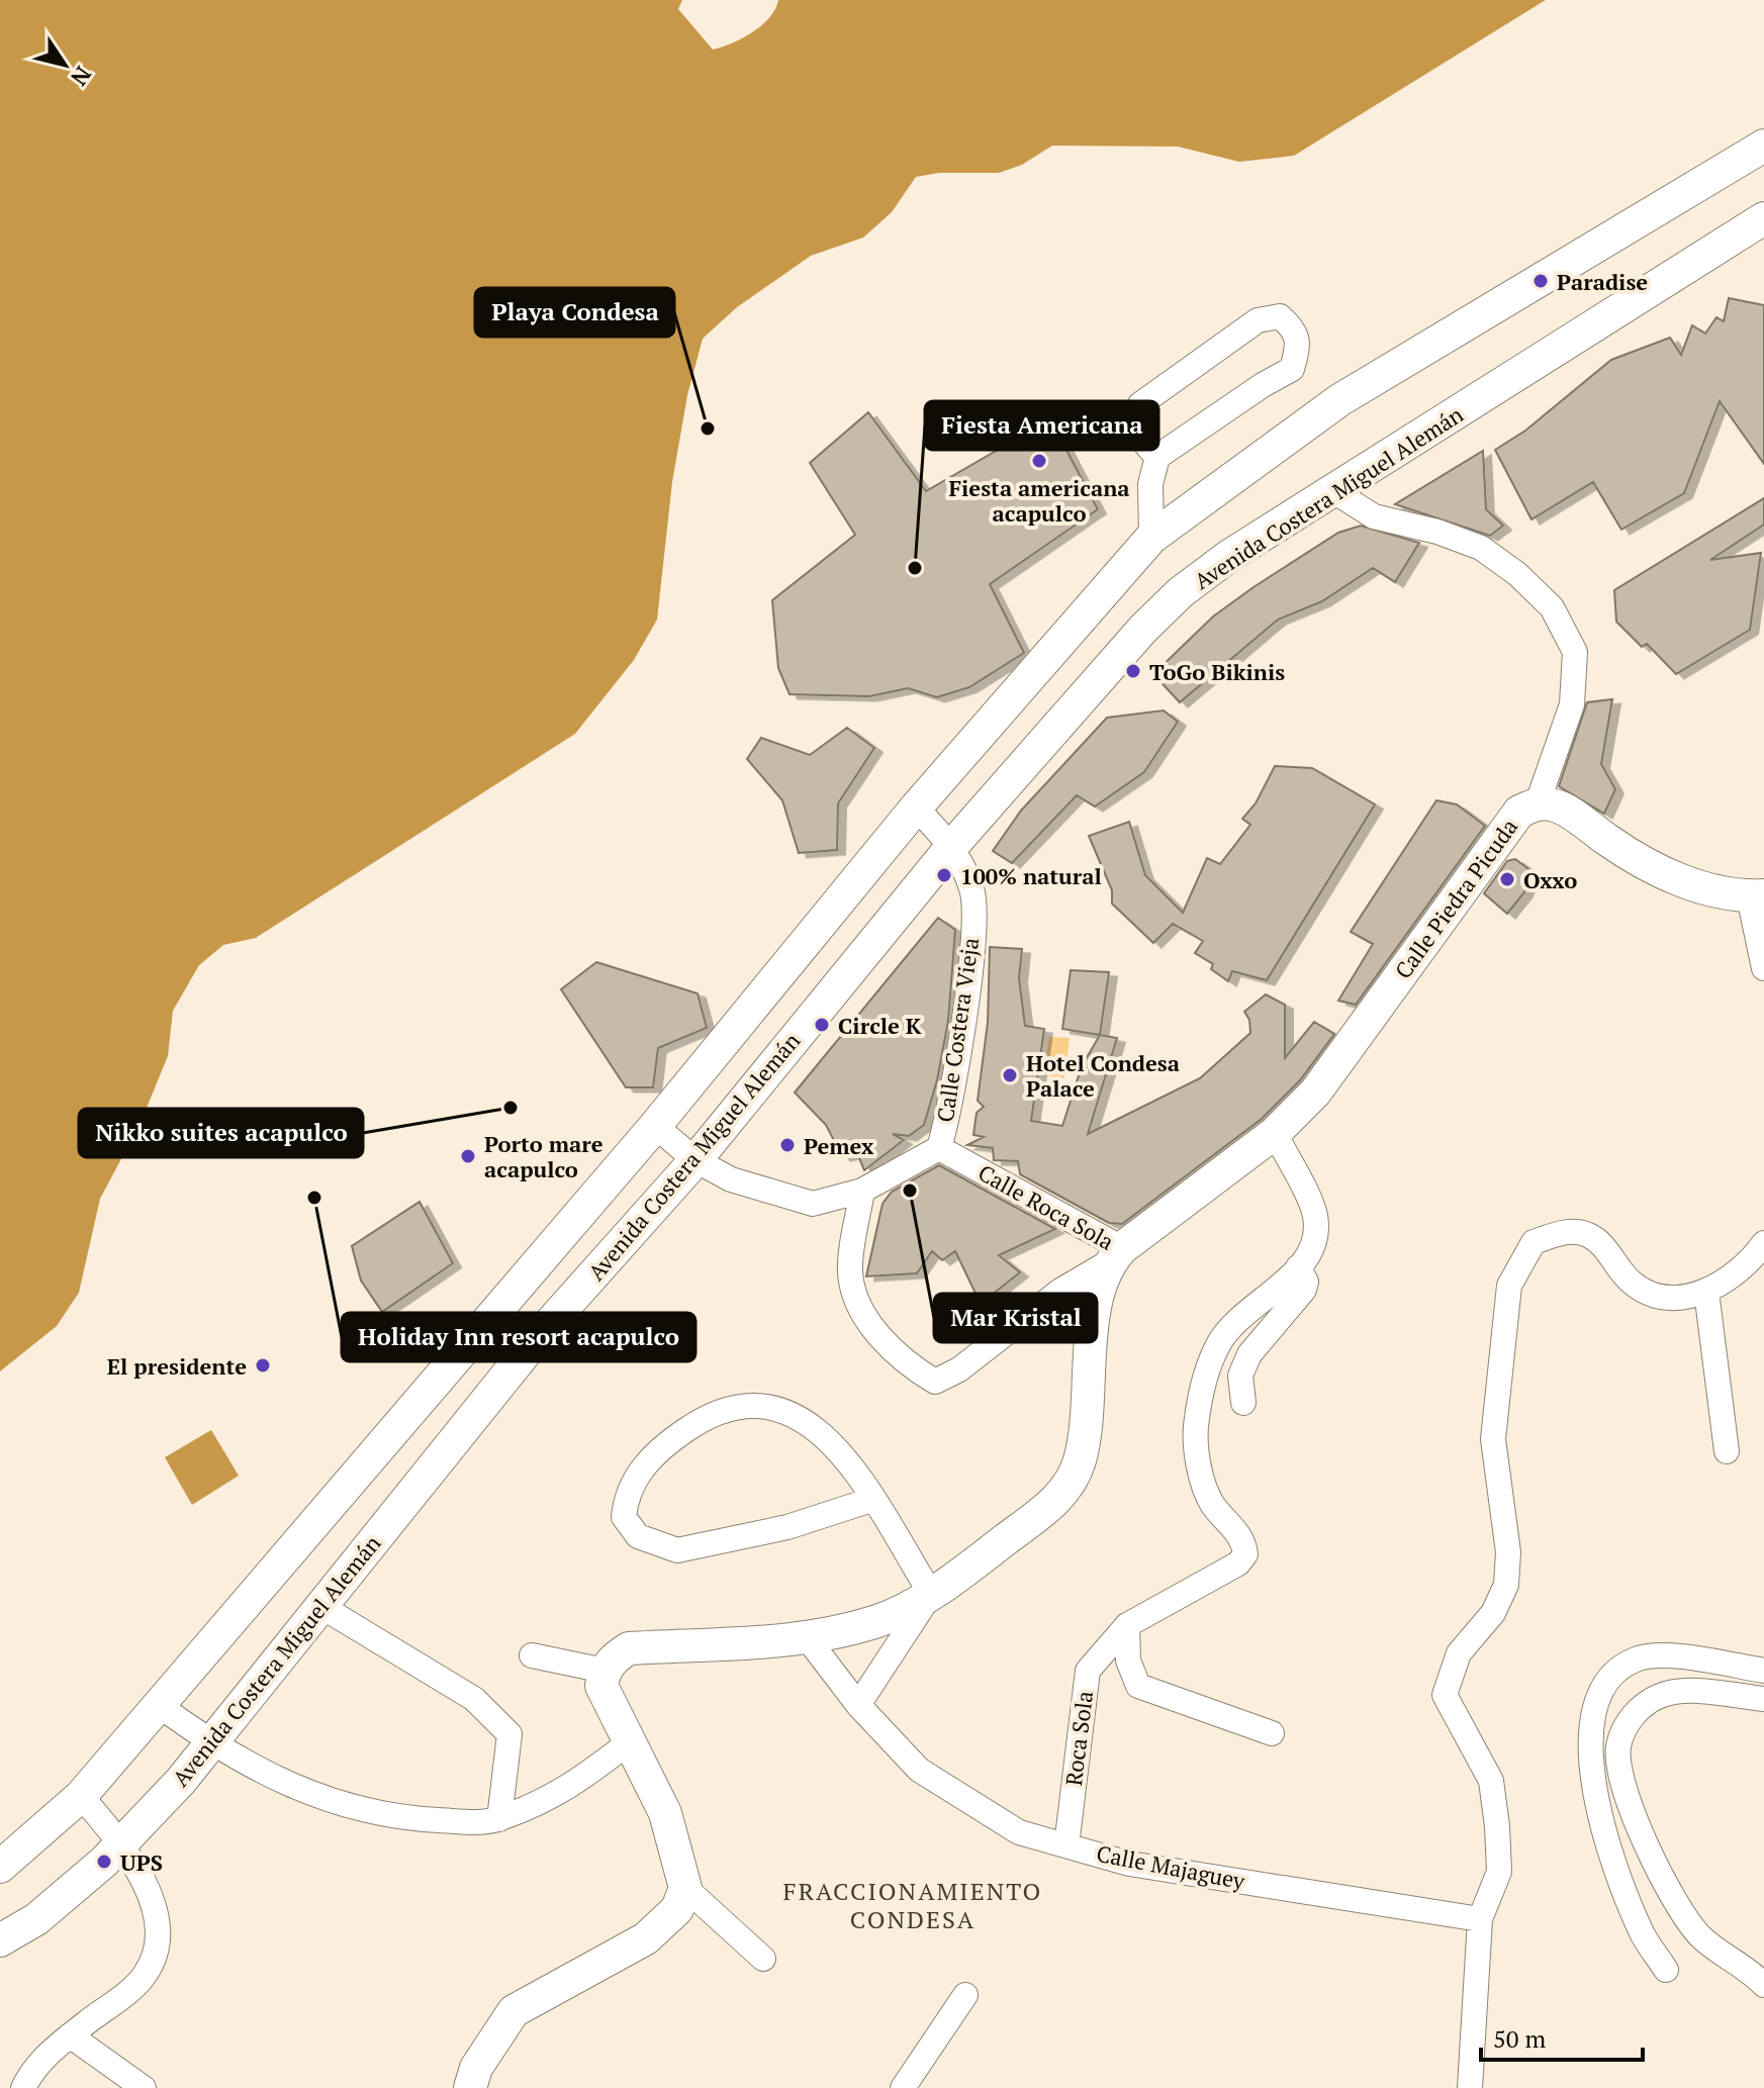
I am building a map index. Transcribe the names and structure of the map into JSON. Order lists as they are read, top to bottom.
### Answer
{
  "streets": {
    "main road": ["Avenida Costera Miguel Alemán", "Calle Piedra Picuda", "Calle Roca Sola"],
    "street": ["Calle Costera Vieja", "Roca Sola", "Calle Majaguey"]
  },
  "crossings": [
    ["Avenida Costera Miguel Alemán", "Calle Piedra Picuda"],
    ["Avenida Costera Miguel Alemán", "Calle Costera Vieja"],
    ["Calle Piedra Picuda", "Calle Costera Vieja"],
    ["Calle Piedra Picuda", "Calle Roca Sola"],
    ["Calle Costera Vieja", "Calle Roca Sola"],
    ["Calle Roca Sola", "Calle Majaguey"],
    ["Roca Sola", "Calle Majaguey"]
  ],
  "districts": ["FRACCIONAMIENTO CONDESA"],
  "places": [
    "Paradise",
    "Playa Condesa",
    "Fiesta americana acapulco",
    "Fiesta Americana",
    "ToGo Bikinis",
    "100% natural",
    "Oxxo",
    "Circle K",
    "Hotel Condesa Palace",
    "Nikko suites acapulco",
    "Pemex",
    "Porto mare acapulco",
    "Mar Kristal",
    "Holiday Inn resort acapulco",
    "El presidente",
    "UPS"
  ],
  "scale_bar": "50 m",
  "north": "bottom right"
}
